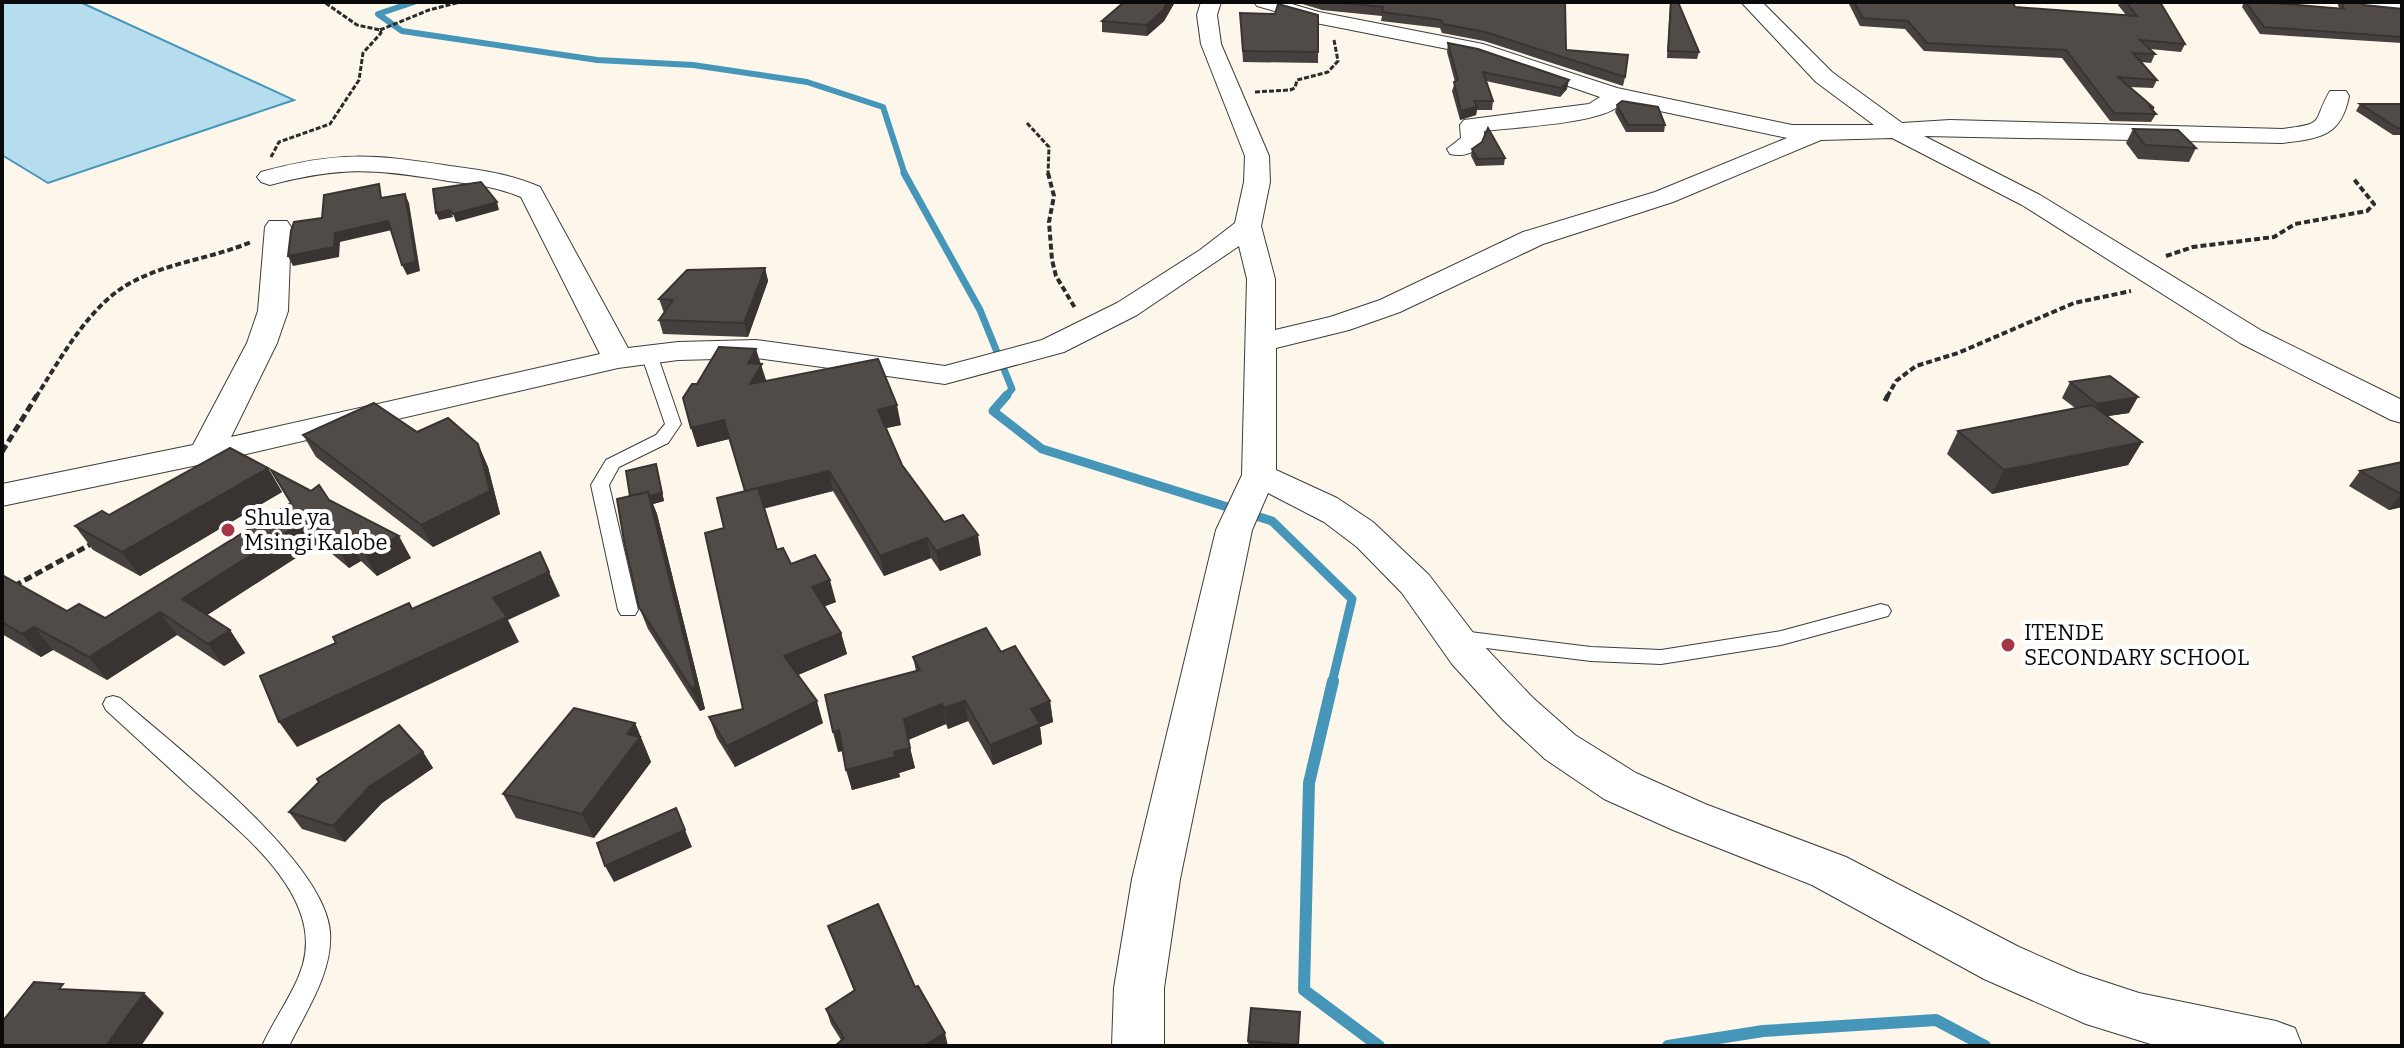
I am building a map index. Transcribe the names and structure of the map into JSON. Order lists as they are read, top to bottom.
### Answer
{
  "places": ["Shule ya Msingi Kalobe", "ITENDE SECONDARY SCHOOL"]
}
